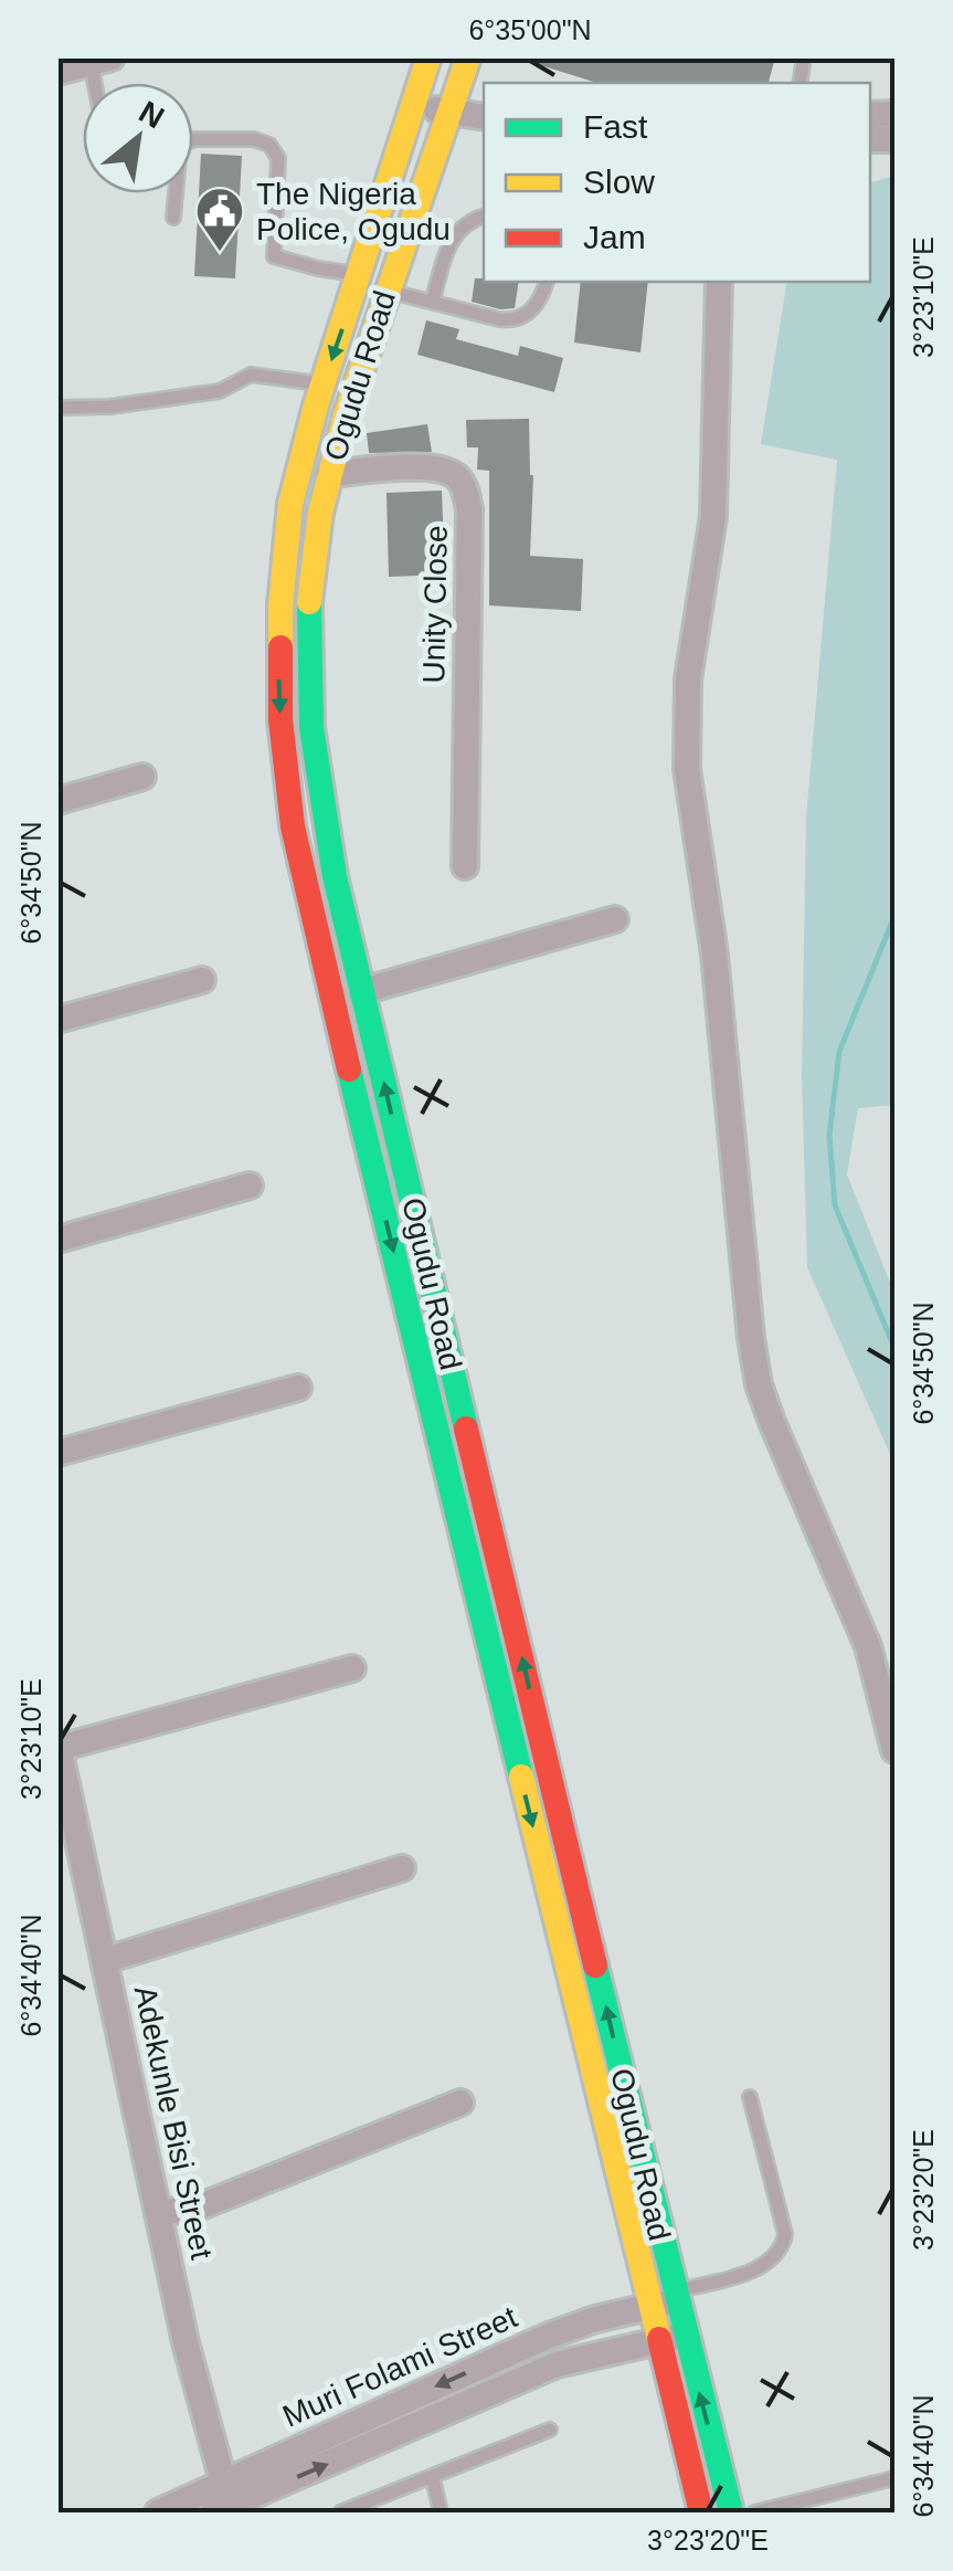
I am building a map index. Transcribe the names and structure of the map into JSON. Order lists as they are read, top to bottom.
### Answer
{
  "streets": {
    "main road": ["Ogudu Road"],
    "street": ["Unity Close", "Adekunle Bisi Street", "Muri Folami Street"]
  },
  "crossings": [
    ["Ogudu Road", "Unity Close"],
    ["Ogudu Road", "Muri Folami Street"],
    ["Adekunle Bisi Street", "Muri Folami Street"]
  ],
  "places": {
    "public building": ["The Nigeria Police, Ogudu"]
  },
  "legend": ["Fast", "Slow", "Jam"],
  "north": "top right",
  "coordinates": [
    "6°35'00\"N",
    "3°23'10\"E",
    "6°34'50\"N",
    "6°34'40\"N",
    "3°23'20\"E"
  ]
}
